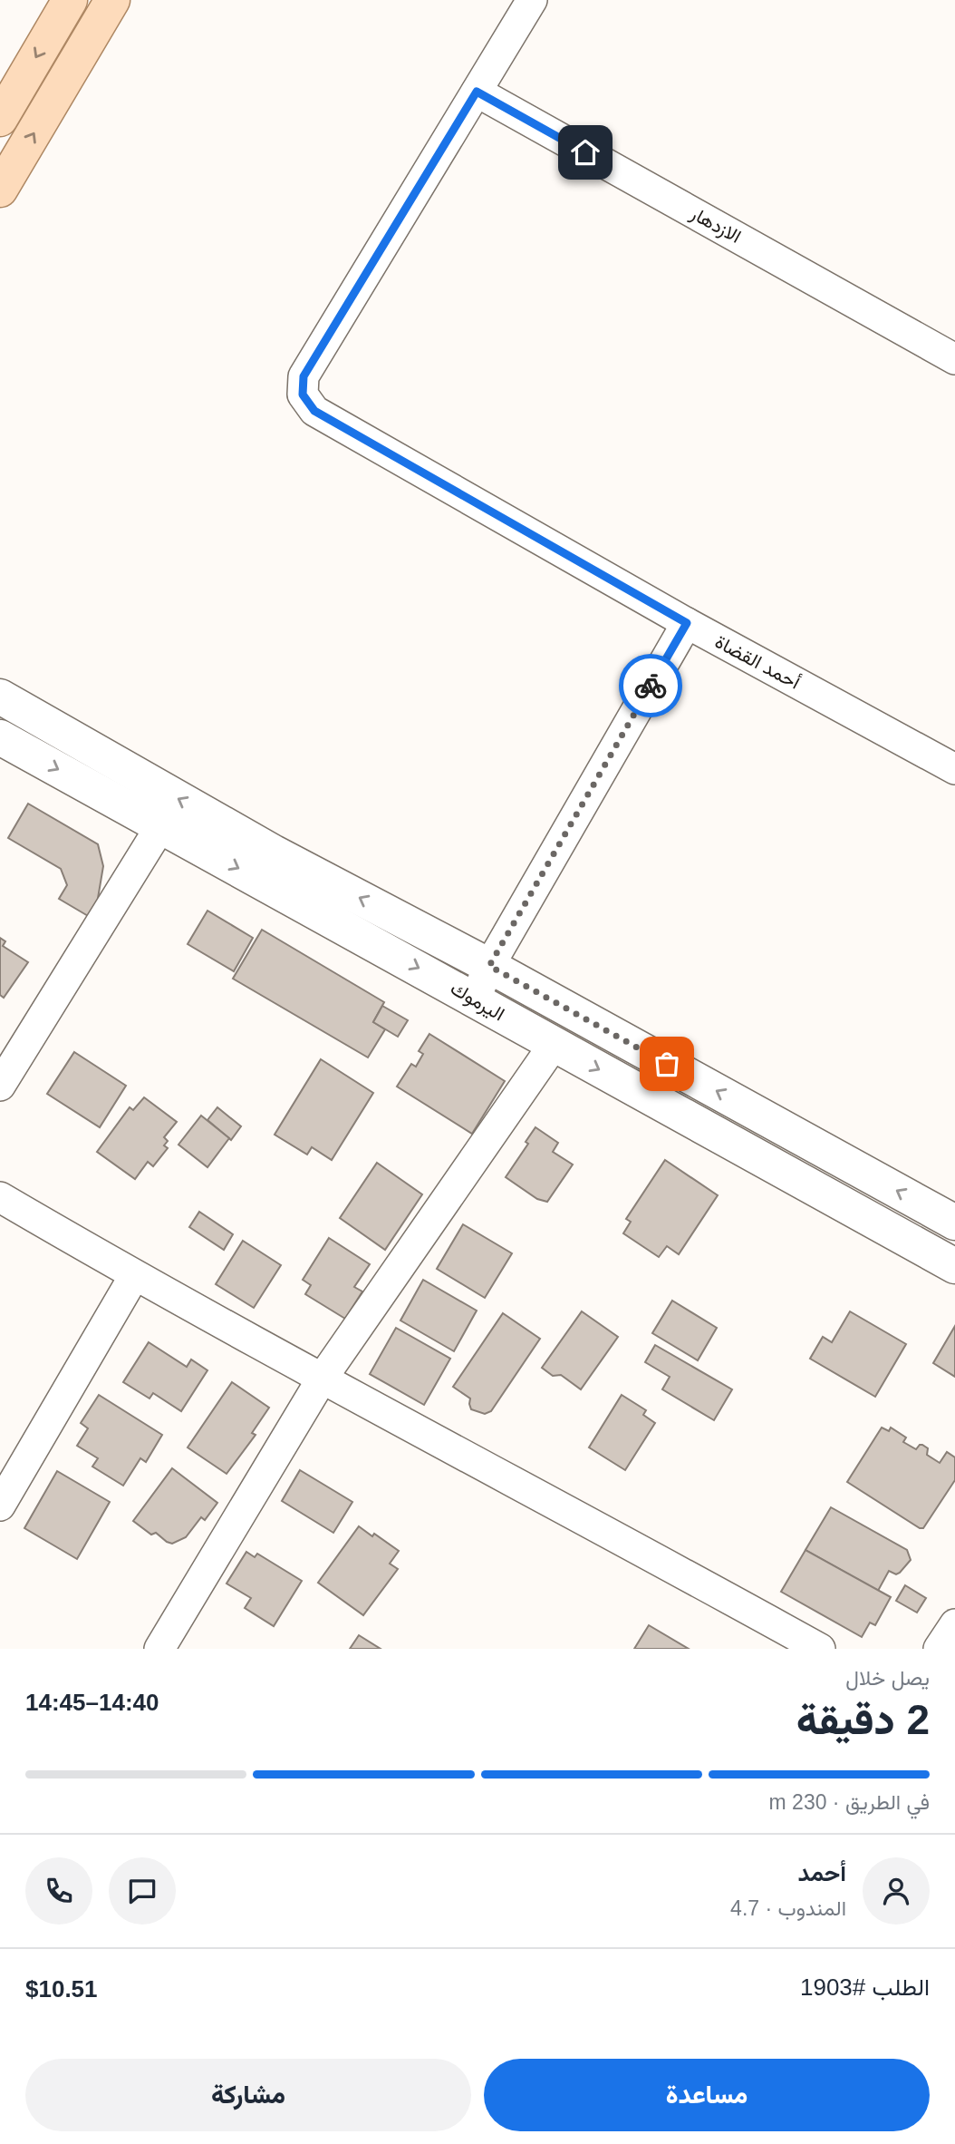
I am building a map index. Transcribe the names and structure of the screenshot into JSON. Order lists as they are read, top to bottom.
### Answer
{
  "streets": {
    "street": ["الازدهار", "أحمد القضاة", "اليرموك"]
  },
  "crossings": [
    ["الازدهار", "أحمد القضاة"]
  ],
  "page": {
    "heading": ["2 دقيقة", "يصل خلال", "14:40–14:45"],
    "panel": [
      "أحمد",
      "المندوب · 4.7",
      "الطلب #1903",
      "$10.51"
    ],
    "bar": "في الطريق · 230 m",
    "buttons": ["مساعدة", "مشاركة"]
  }
}
